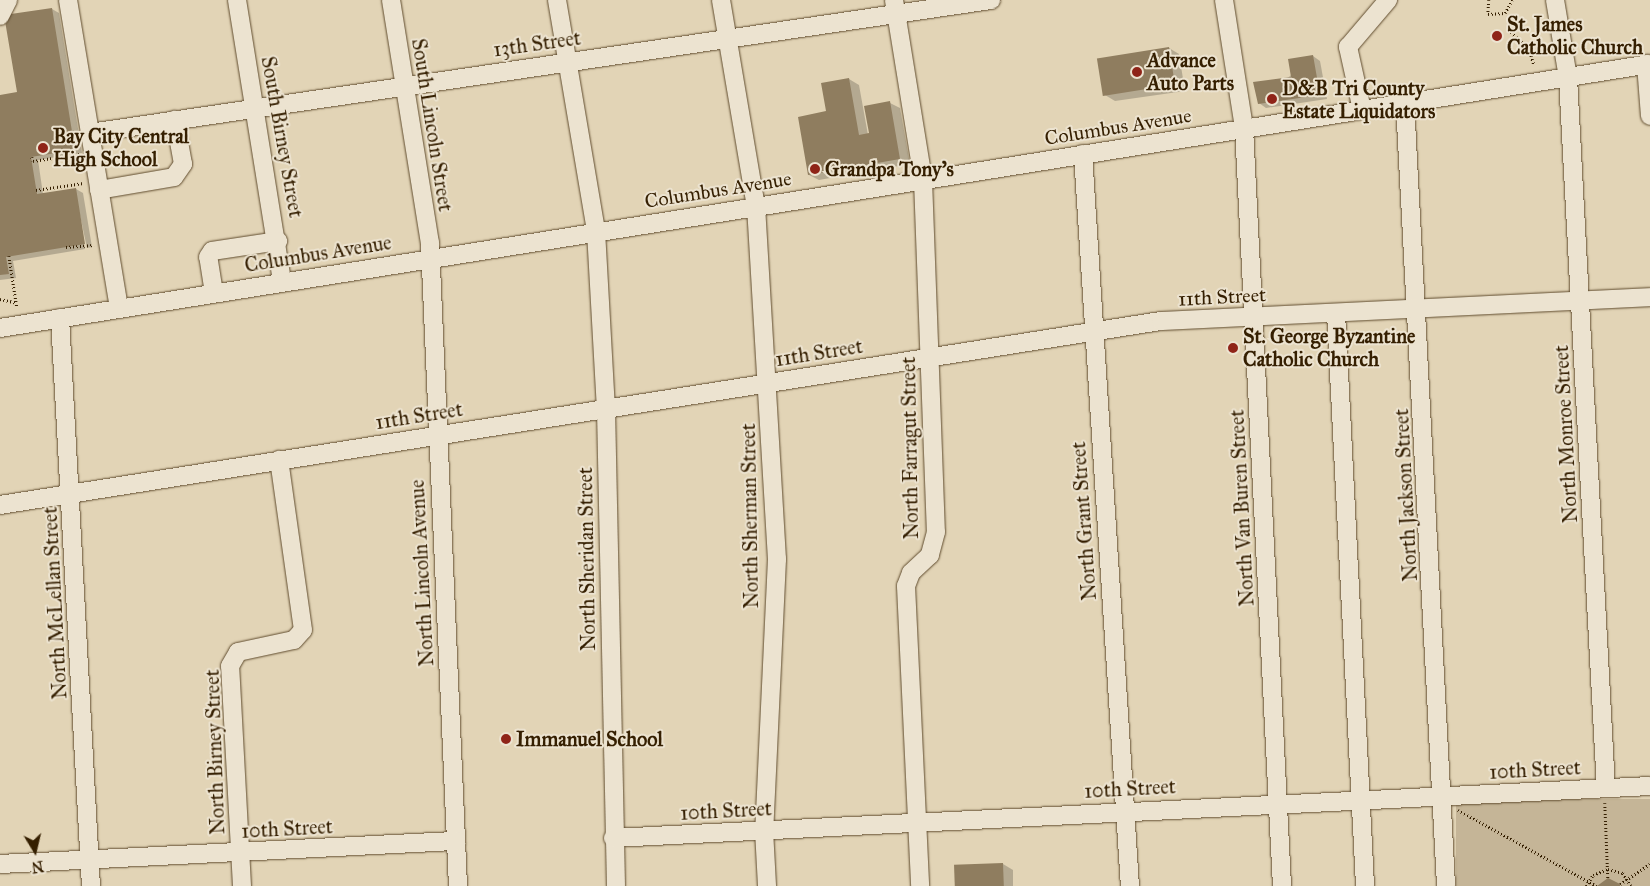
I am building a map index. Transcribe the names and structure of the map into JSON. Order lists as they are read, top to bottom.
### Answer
{
  "streets": {
    "street": [
      "13th Street",
      "South Lincoln Street",
      "Columbus Avenue",
      "South Birney Street",
      "11th Street",
      "North Monroe Street",
      "North Farragut Street",
      "North Jackson Street",
      "North Van Buren Street",
      "North Sherman Street",
      "North Grant Street",
      "North Sheridan Street",
      "North Lincoln Avenue",
      "North McLellan Street",
      "North Birney Street",
      "10th Street"
    ]
  },
  "crossings": [
    ["13th Street", "South Lincoln Street"],
    ["13th Street", "South Birney Street"],
    ["13th Street", "North Farragut Street"],
    ["13th Street", "North Sherman Street"],
    ["13th Street", "North Sheridan Street"],
    ["South Lincoln Street", "Columbus Avenue"],
    ["South Lincoln Street", "North Lincoln Avenue"],
    ["Columbus Avenue", "South Birney Street"],
    ["Columbus Avenue", "North Monroe Street"],
    ["Columbus Avenue", "North Farragut Street"],
    ["Columbus Avenue", "North Jackson Street"],
    ["Columbus Avenue", "North Van Buren Street"],
    ["Columbus Avenue", "North Sherman Street"],
    ["Columbus Avenue", "North Grant Street"],
    ["Columbus Avenue", "North Sheridan Street"],
    ["Columbus Avenue", "North Lincoln Avenue"],
    ["Columbus Avenue", "North McLellan Street"],
    ["11th Street", "North Monroe Street"],
    ["11th Street", "North Farragut Street"],
    ["11th Street", "North Jackson Street"],
    ["11th Street", "North Van Buren Street"],
    ["11th Street", "North Sherman Street"],
    ["11th Street", "North Grant Street"],
    ["11th Street", "North Sheridan Street"],
    ["11th Street", "North Lincoln Avenue"],
    ["11th Street", "North McLellan Street"],
    ["11th Street", "North Birney Street"],
    ["North Monroe Street", "10th Street"],
    ["North Farragut Street", "10th Street"],
    ["North Jackson Street", "10th Street"],
    ["North Van Buren Street", "10th Street"],
    ["North Sherman Street", "10th Street"],
    ["North Grant Street", "10th Street"],
    ["North Sheridan Street", "10th Street"],
    ["North Lincoln Avenue", "10th Street"],
    ["North McLellan Street", "10th Street"],
    ["North Birney Street", "10th Street"]
  ],
  "places": [
    "St. James Catholic Church",
    "Advance Auto Parts",
    "D&B Tri County Estate Liquidators",
    "Bay City Central High School",
    "Grandpa Tony's",
    "St. George Byzantine Catholic Church",
    "Immanuel School"
  ],
  "north": "bottom"
}
